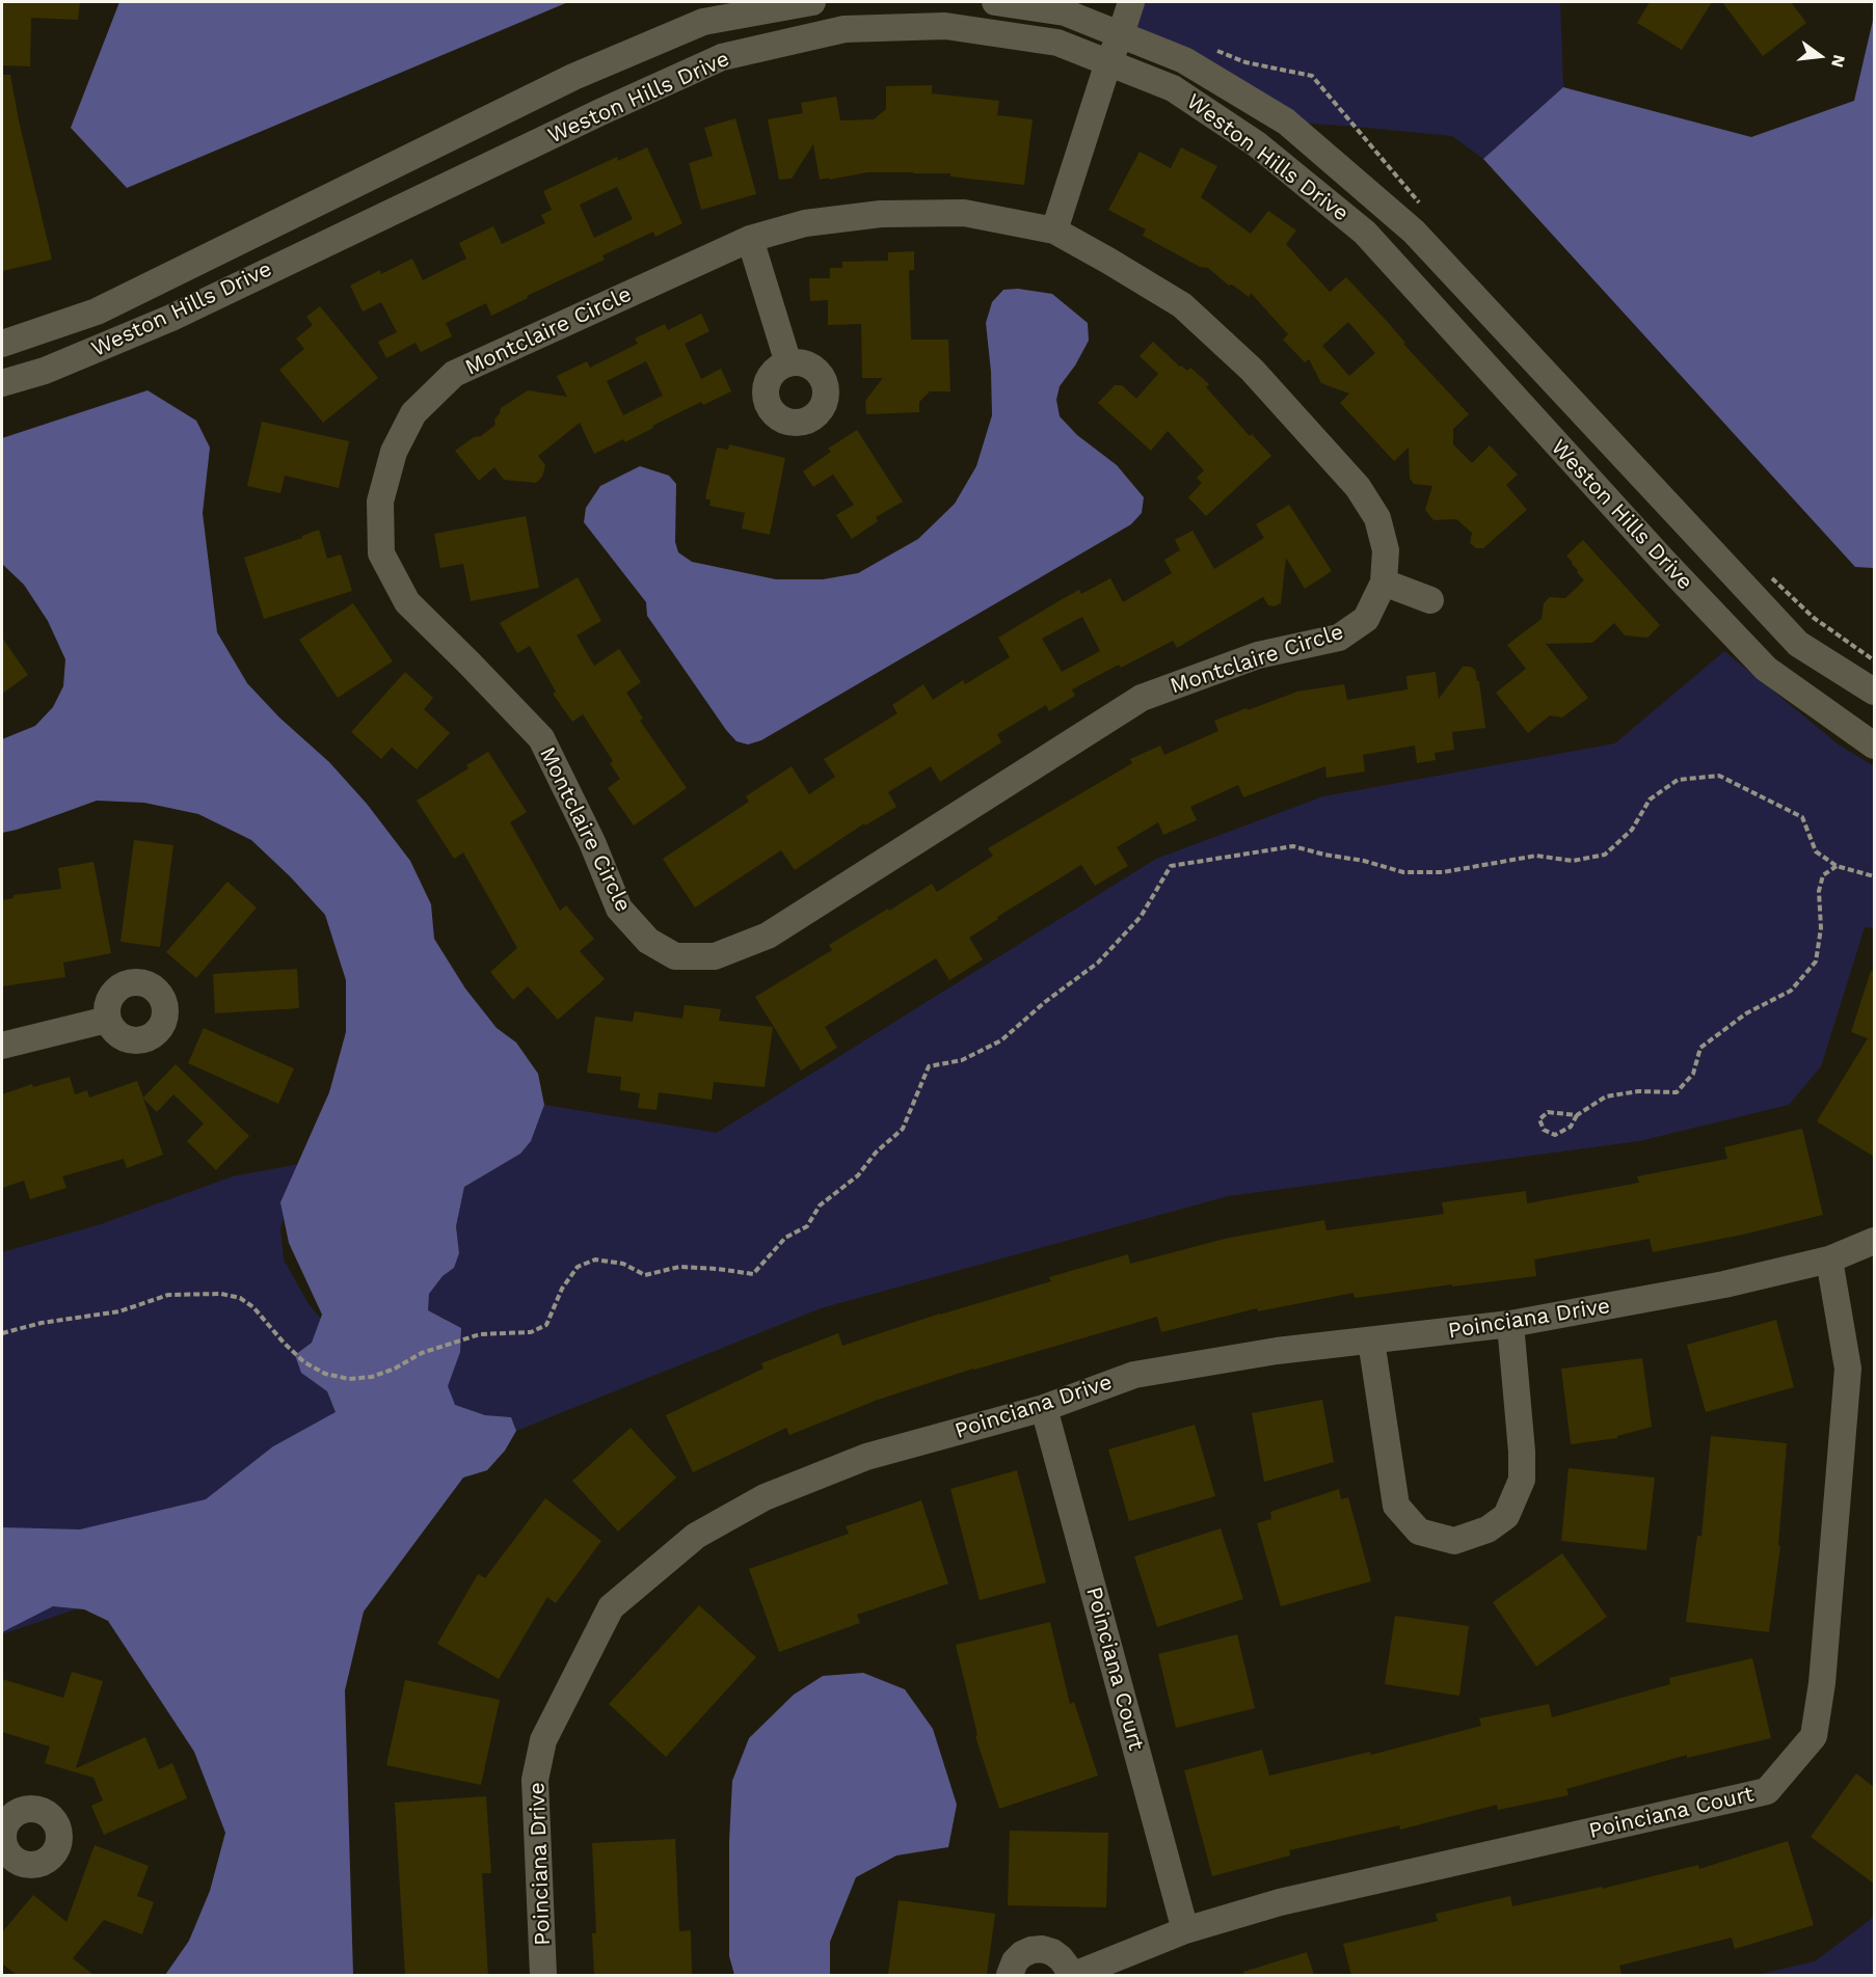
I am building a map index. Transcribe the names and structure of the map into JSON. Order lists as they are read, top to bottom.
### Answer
{
  "streets": {
    "street": [
      "Weston Hills Drive",
      "Montclaire Circle",
      "Poinciana Drive",
      "Poinciana Court"
    ]
  },
  "crossings": [
    ["Poinciana Drive", "Poinciana Court"]
  ],
  "north": "right"
}
